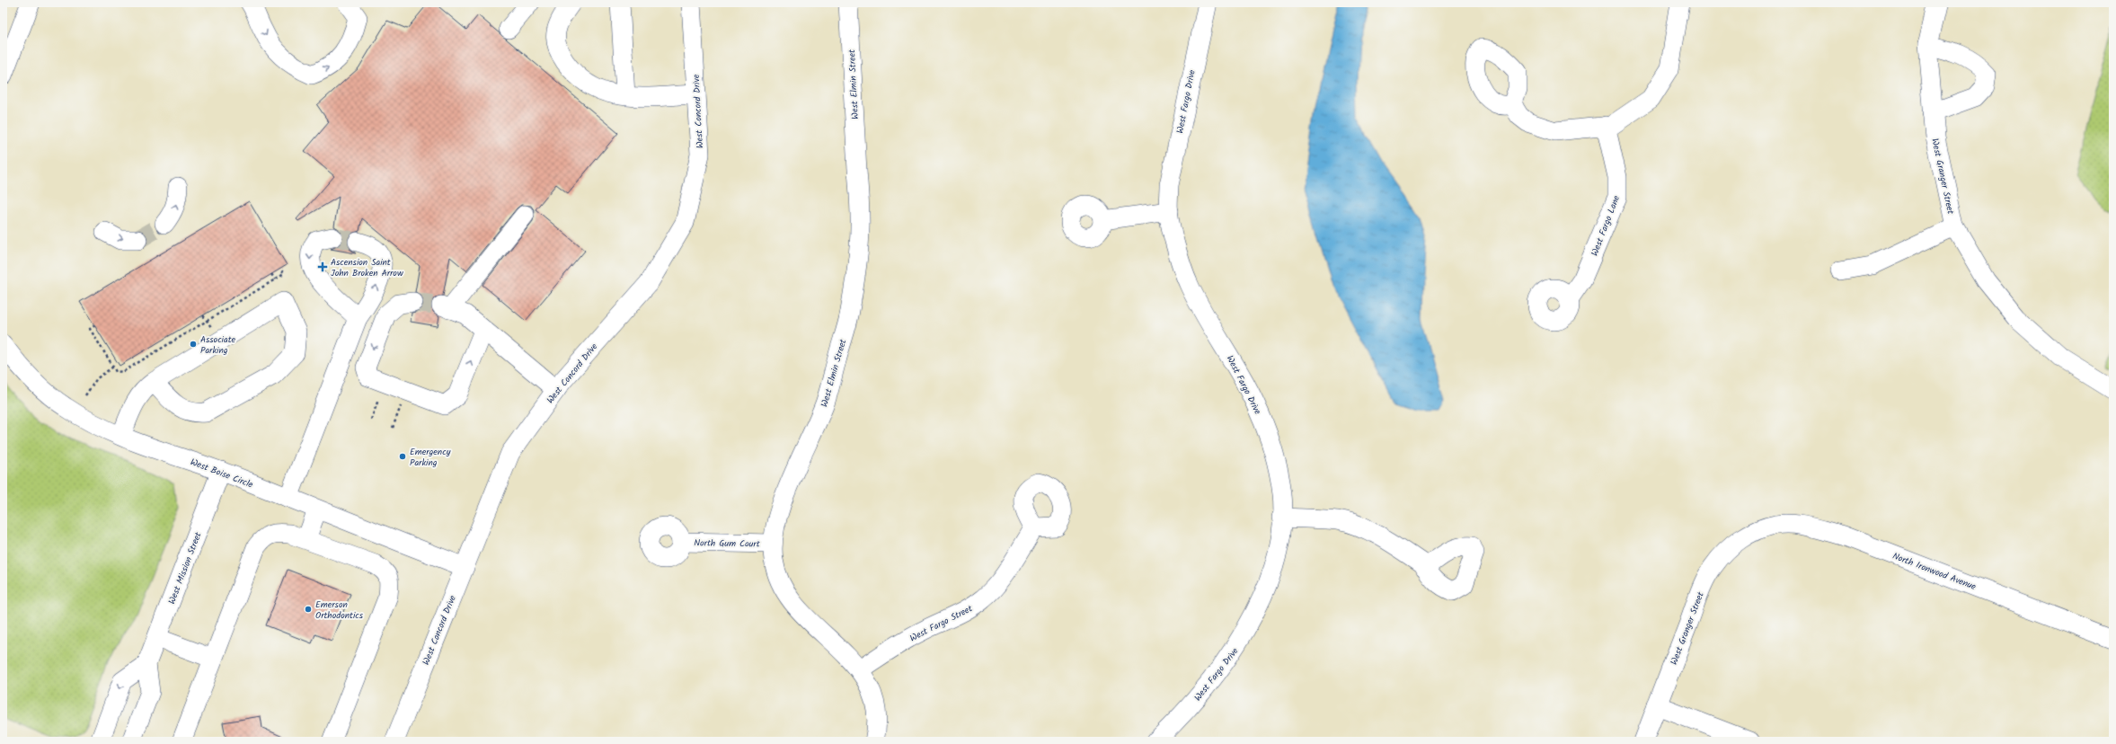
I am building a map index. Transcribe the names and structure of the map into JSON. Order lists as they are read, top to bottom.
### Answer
{
  "streets": {
    "street": [
      "West Elmin Street",
      "West Fargo Drive",
      "West Concord Drive",
      "West Granger Street",
      "West Fargo Lane",
      "West Boise Circle",
      "North Gum Court",
      "West Mission Street",
      "North Ironwood Avenue",
      "West Fargo Street"
    ]
  },
  "crossings": [
    ["West Elmin Street", "North Gum Court"],
    ["West Elmin Street", "West Fargo Street"],
    ["West Concord Drive", "West Boise Circle"],
    ["West Granger Street", "North Ironwood Avenue"],
    ["West Boise Circle", "West Mission Street"]
  ],
  "places": {
    "health": ["Ascension Saint John Broken Arrow"],
    "other": ["Associate Parking", "Emergency Parking", "Emerson Orthodontics"]
  }
}
